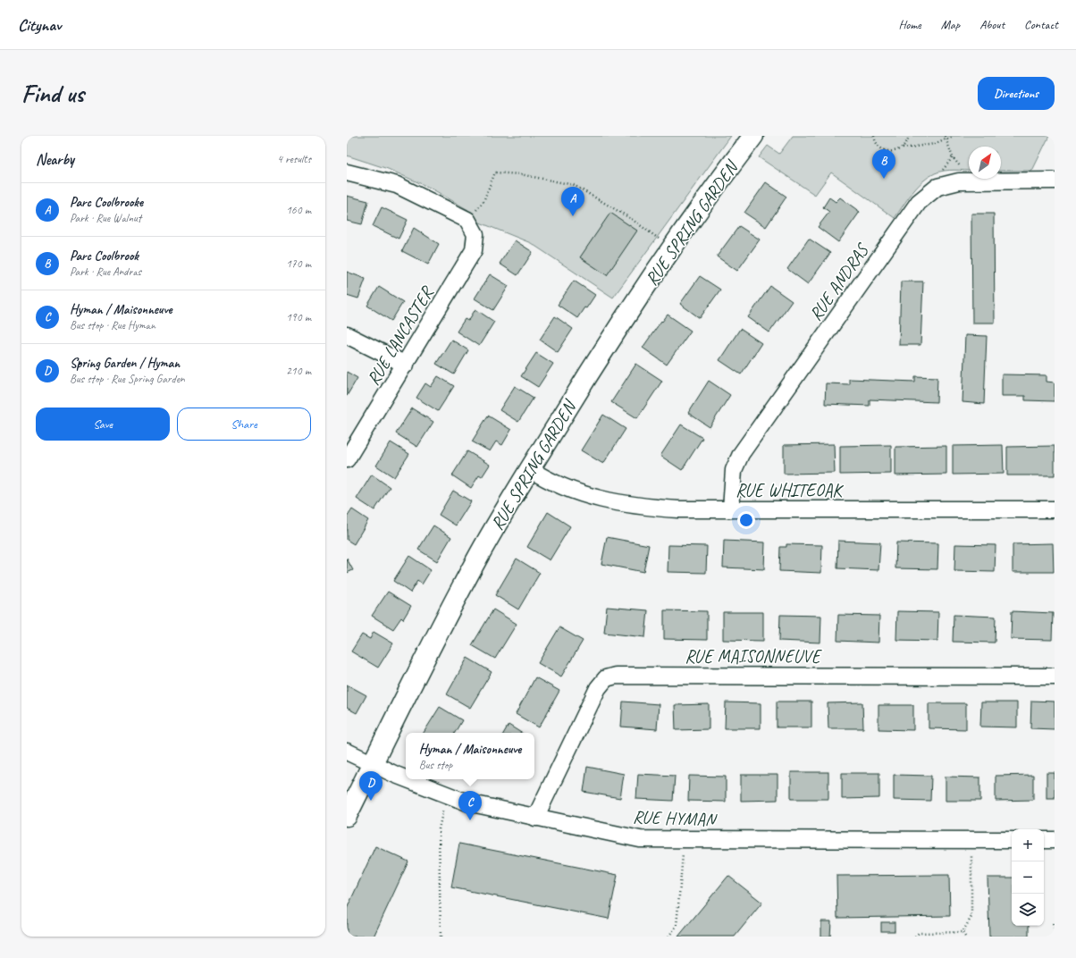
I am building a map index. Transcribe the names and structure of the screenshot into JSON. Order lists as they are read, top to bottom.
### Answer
{
  "streets": {
    "street": [
      "RUE SPRING GARDEN",
      "RUE ANDRAS",
      "RUE LANCASTER",
      "RUE WHITEOAK",
      "RUE MAISONNEUVE",
      "RUE HYMAN"
    ]
  },
  "crossings": [
    ["RUE SPRING GARDEN", "RUE WHITEOAK"],
    ["RUE SPRING GARDEN", "RUE HYMAN"],
    ["RUE ANDRAS", "RUE WHITEOAK"],
    ["RUE MAISONNEUVE", "RUE HYMAN"]
  ],
  "north": "top right",
  "page": {
    "header": "Citynav",
    "nav": [
      "Home",
      "Map",
      "About",
      "Contact"
    ],
    "buttons": [
      "Directions",
      ["Save", "Share"]
    ],
    "title": "Find us",
    "heading": ["Nearby", "4 results"],
    "pins": [
      "B",
      "A",
      "D",
      "C"
    ],
    "list": [
      {
        "mark": "A",
        "name": "Parc Coolbrooke",
        "note": "Park · Rue Walnut",
        "value": "160 m"
      },
      {
        "mark": "B",
        "name": "Parc Coolbrook",
        "note": "Park · Rue Andras",
        "value": "170 m"
      },
      {
        "mark": "C",
        "name": "Hyman / Maisonneuve",
        "note": "Bus stop · Rue Hyman",
        "value": "190 m"
      },
      {
        "mark": "D",
        "name": "Spring Garden / Hyman",
        "note": "Bus stop · Rue Spring Garden",
        "value": "210 m"
      }
    ],
    "popup": ["Hyman / Maisonneuve", "Bus stop"],
    "map_buttons": ["+", "−"]
  }
}
